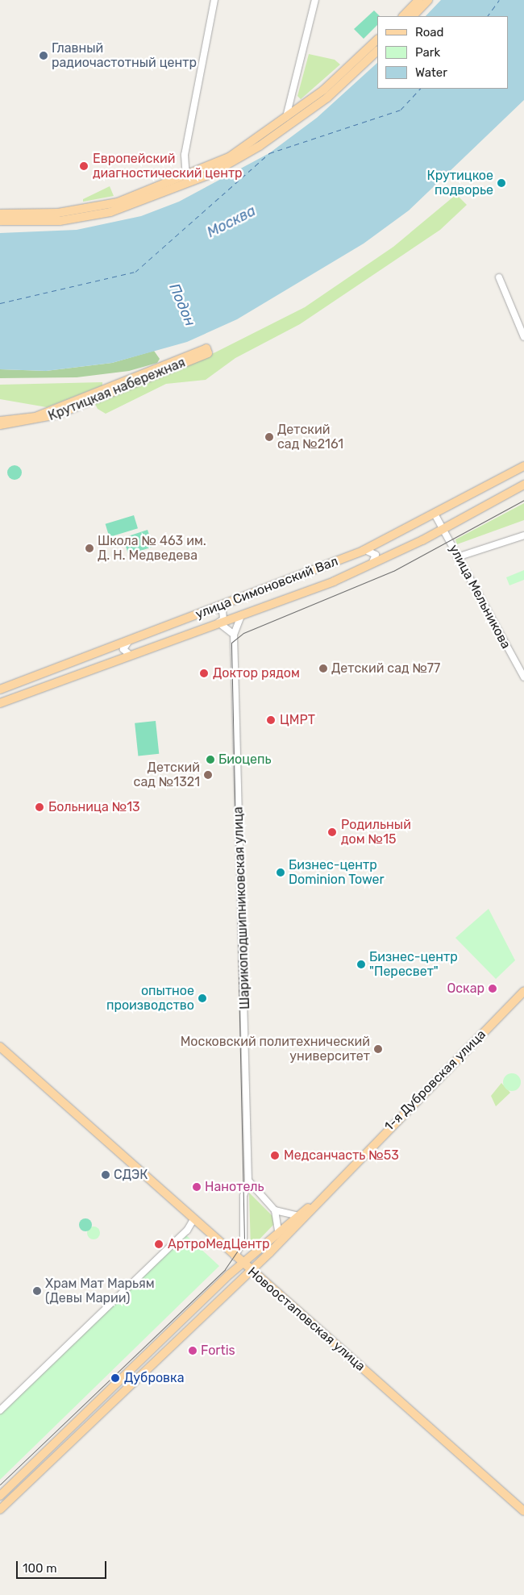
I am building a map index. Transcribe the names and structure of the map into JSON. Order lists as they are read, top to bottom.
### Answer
{
  "streets": {
    "main road": [
      "Крутицкая набережная",
      "улица Симоновский Вал",
      "1-я Дубровская улица",
      "Новоостаповская улица"
    ],
    "street": ["улица Мельникова", "Шарикоподшипниковская улица"]
  },
  "crossings": [
    ["улица Симоновский Вал", "улица Мельникова"],
    ["Шарикоподшипниковская улица", "Новоостаповская улица"],
    ["1-я Дубровская улица", "Новоостаповская улица"]
  ],
  "water": ["Москва", "Подон"],
  "places": [
    "Главный радиочастотный центр",
    "Европейский диагностический центр",
    "Крутицкое подворье",
    "Детский сад №2161",
    "Школа № 463 им. Д. Н. Медведева",
    "Детский сад №77",
    "Доктор рядом",
    "ЦМРТ",
    "Биоцепь",
    "Детский сад №1321",
    "Больница №13",
    "Родильный дом №15",
    "Бизнес-центр Dominion Tower",
    "Бизнес-центр \"Пересвет\"",
    "Оскар",
    "опытное производство",
    "Московский политехнический университет",
    "Медсанчасть №53",
    "СДЭК",
    "Нанотель",
    "АртроМедЦентр",
    "Храм Мат Марьям (Девы Марии)",
    "Fortis",
    "Дубровка"
  ],
  "legend": ["Road", "Park", "Water"],
  "scale_bar": "100 m"
}
